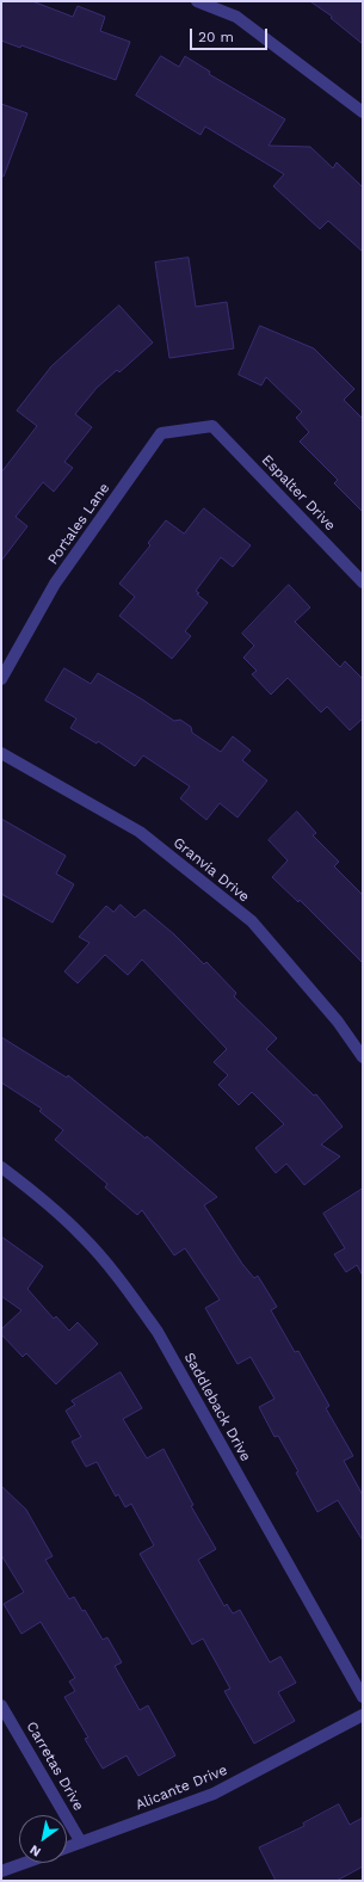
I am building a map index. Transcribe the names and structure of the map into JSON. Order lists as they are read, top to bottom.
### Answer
{
  "streets": {
    "street": [
      "Espalter Drive",
      "Portales Lane",
      "Granvia Drive",
      "Saddleback Drive",
      "Carretas Drive",
      "Alicante Drive"
    ]
  },
  "crossings": [
    ["Espalter Drive", "Portales Lane"],
    ["Carretas Drive", "Alicante Drive"]
  ],
  "scale_bar": "20 m",
  "north": "bottom left"
}
